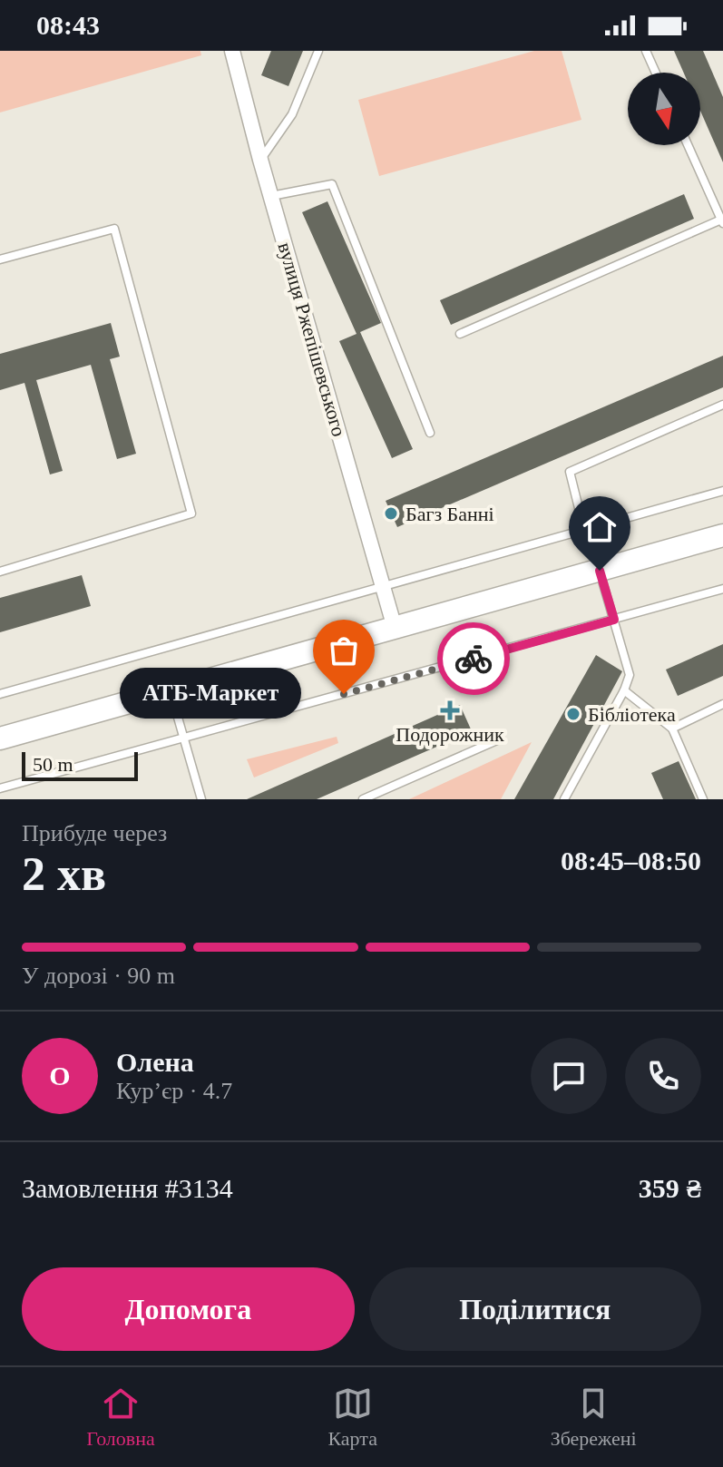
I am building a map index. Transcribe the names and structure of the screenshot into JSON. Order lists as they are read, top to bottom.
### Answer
{
  "streets": {
    "street": ["вулиця Ржепішевського"]
  },
  "places": {
    "other": ["Багз Банні", "АТБ-Маркет", "Бібліотека"],
    "health": ["Подорожник"]
  },
  "scale_bar": "50 m",
  "north": "bottom",
  "page": {
    "status": "08:43",
    "bubble": "АТБ-Маркет",
    "scale": "50 m",
    "heading": ["2 хв", "Прибуде через", "08:45–08:50"],
    "panel": [
      "Олена",
      "Кур’єр · 4.7",
      "Замовлення #3134",
      "359 ₴"
    ],
    "bar": "У дорозі · 90 m",
    "round": "О",
    "buttons": ["Допомога", "Поділитися"],
    "tabs": ["Головна", "Карта", "Збережені"]
  }
}
